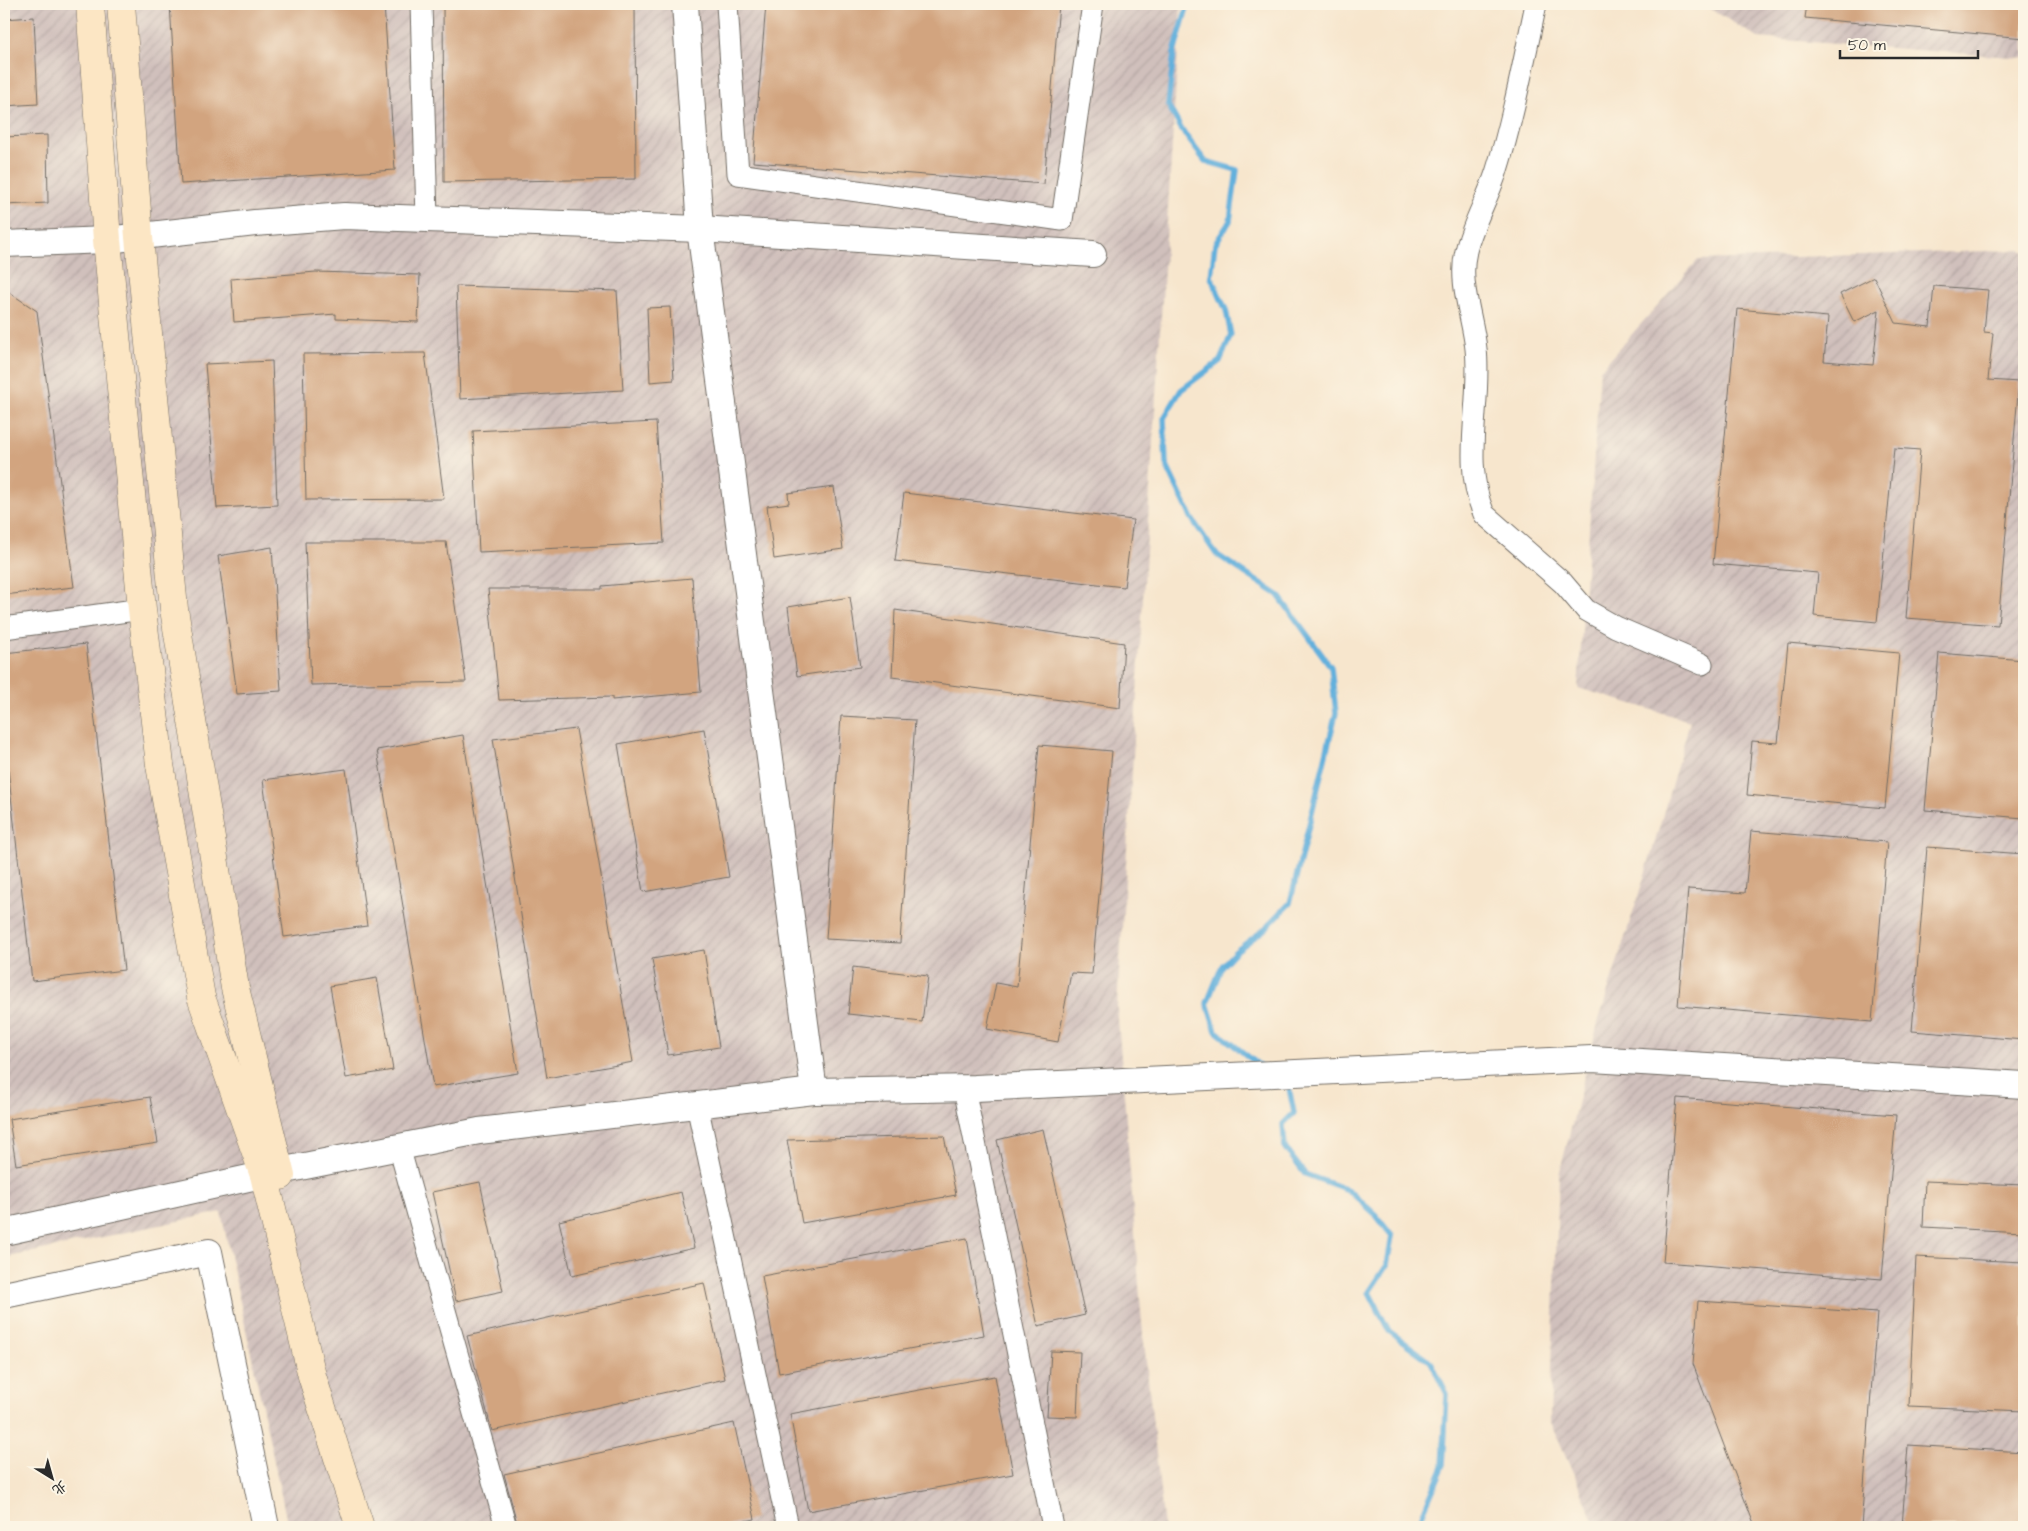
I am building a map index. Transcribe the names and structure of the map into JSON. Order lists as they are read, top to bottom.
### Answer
{
  "scale_bar": "50 m",
  "north": "bottom right"
}
